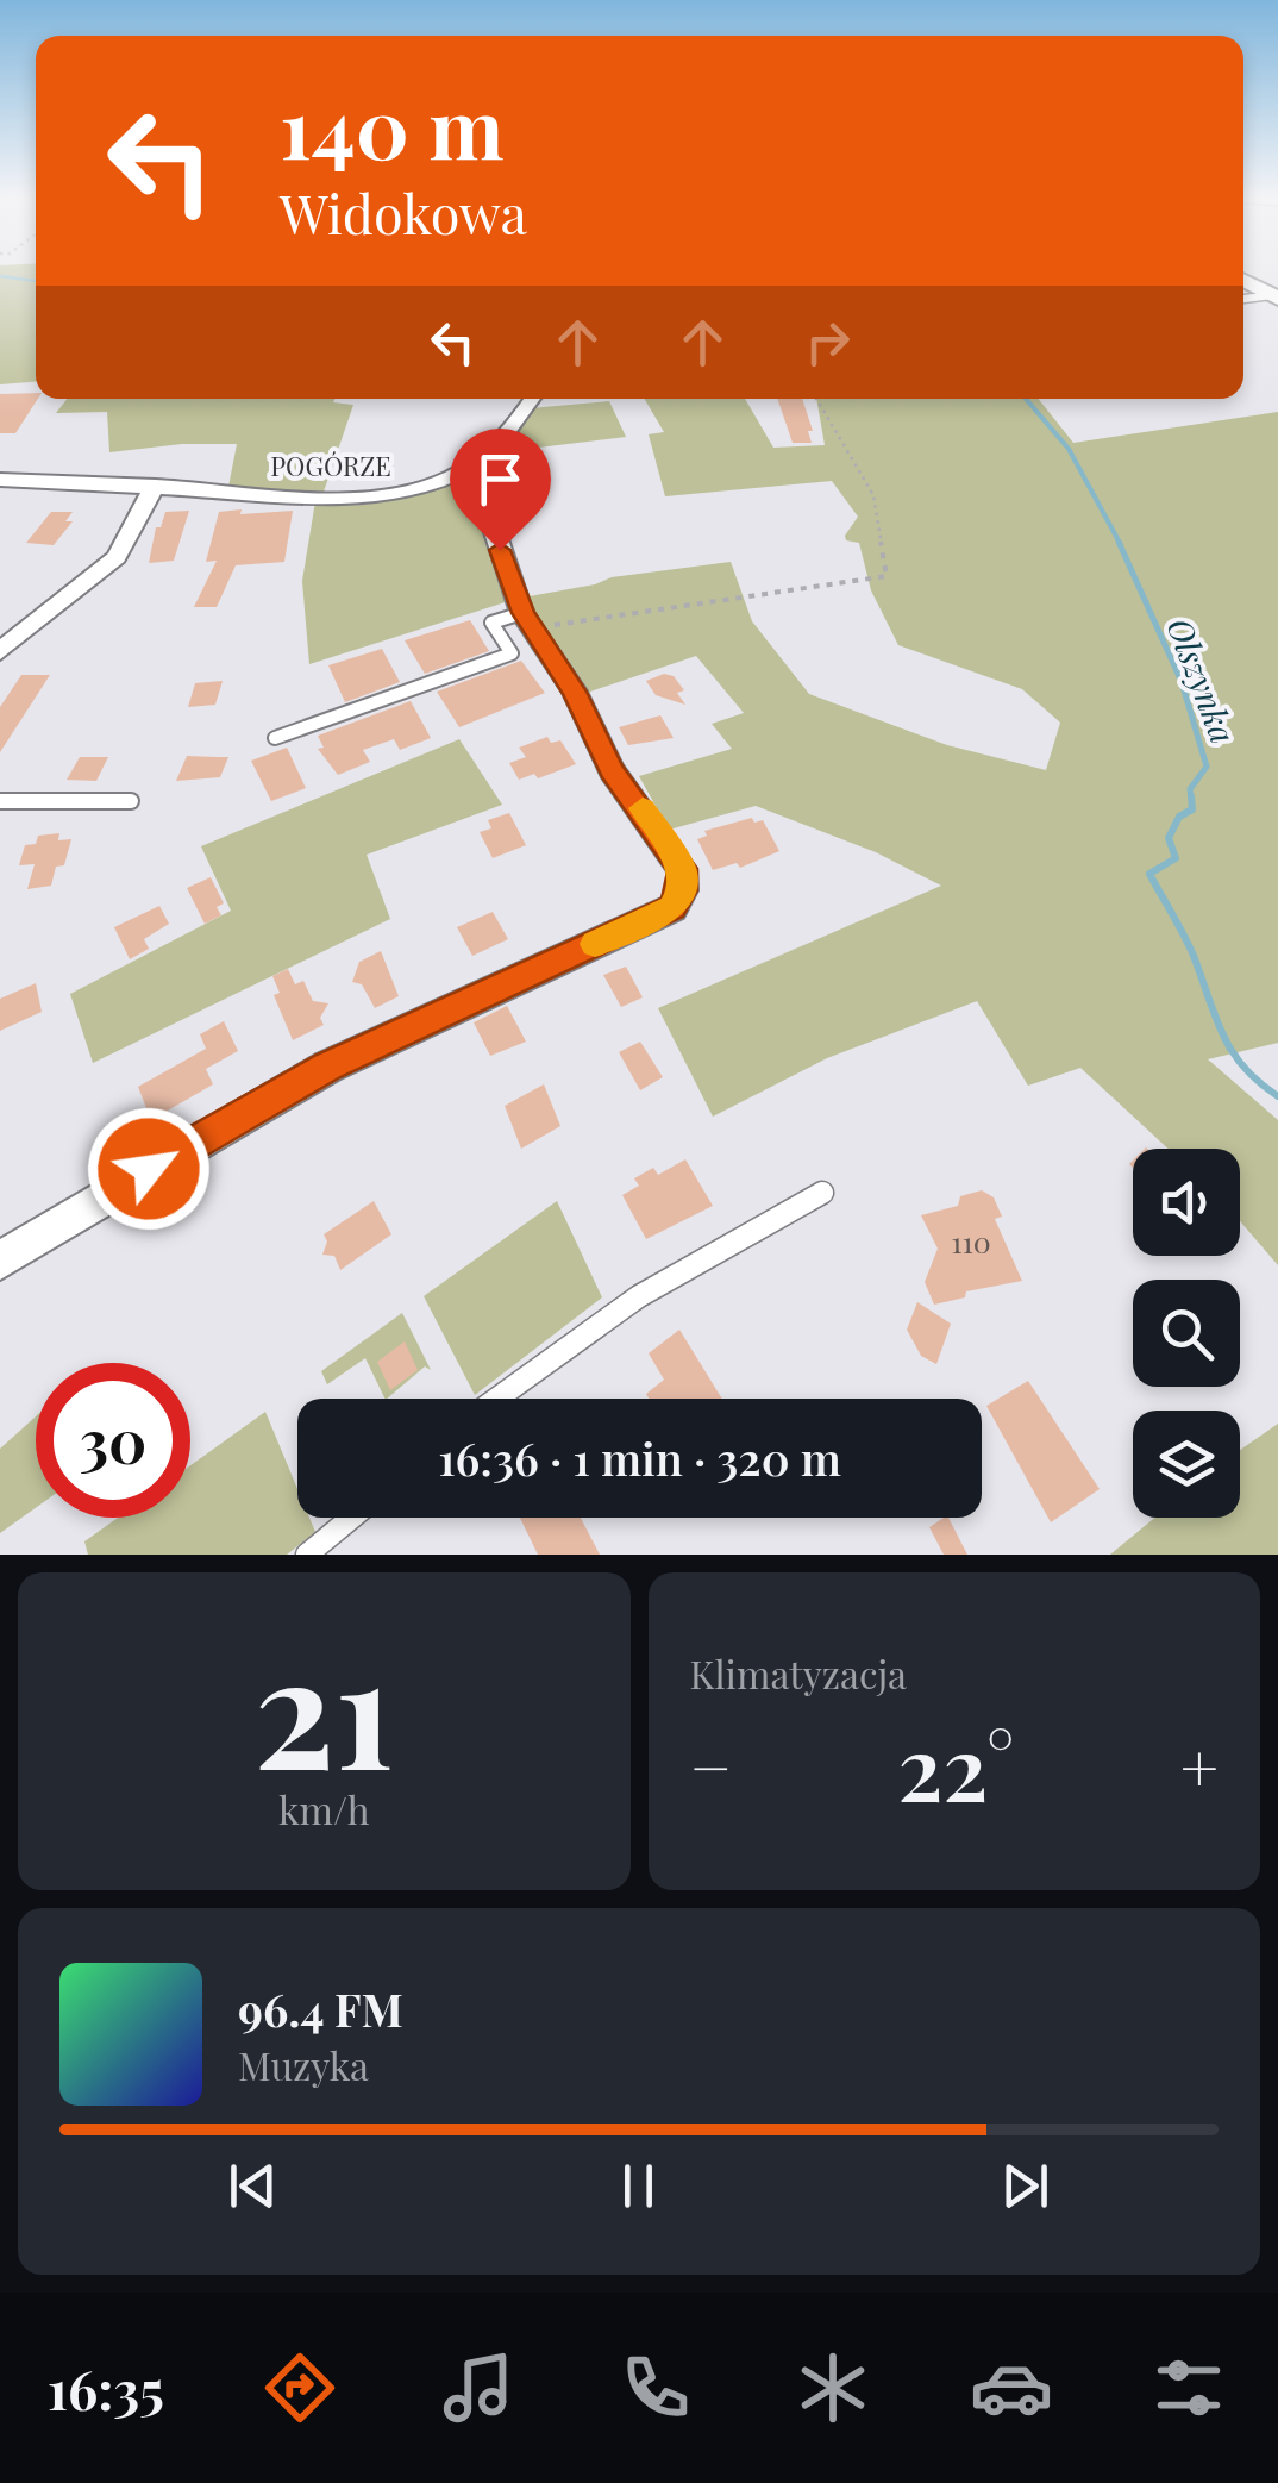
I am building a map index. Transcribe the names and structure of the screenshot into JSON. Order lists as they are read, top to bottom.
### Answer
{
  "streets": {
    "street": ["POGÓRZE"]
  },
  "water": ["Olszynka"],
  "house_numbers": ["110"],
  "page": {
    "turn": ["140 m", "Widokowa"],
    "limit": "30",
    "trip": "16:36 · 1 min · 320 m",
    "tile": [
      ["21", "km/h"],
      "Klimatyzacja"
    ],
    "heat": ["−", "22°", "+"],
    "song": ["96.4 FM", "Muzyka"],
    "tabs": "16:35"
  }
}
